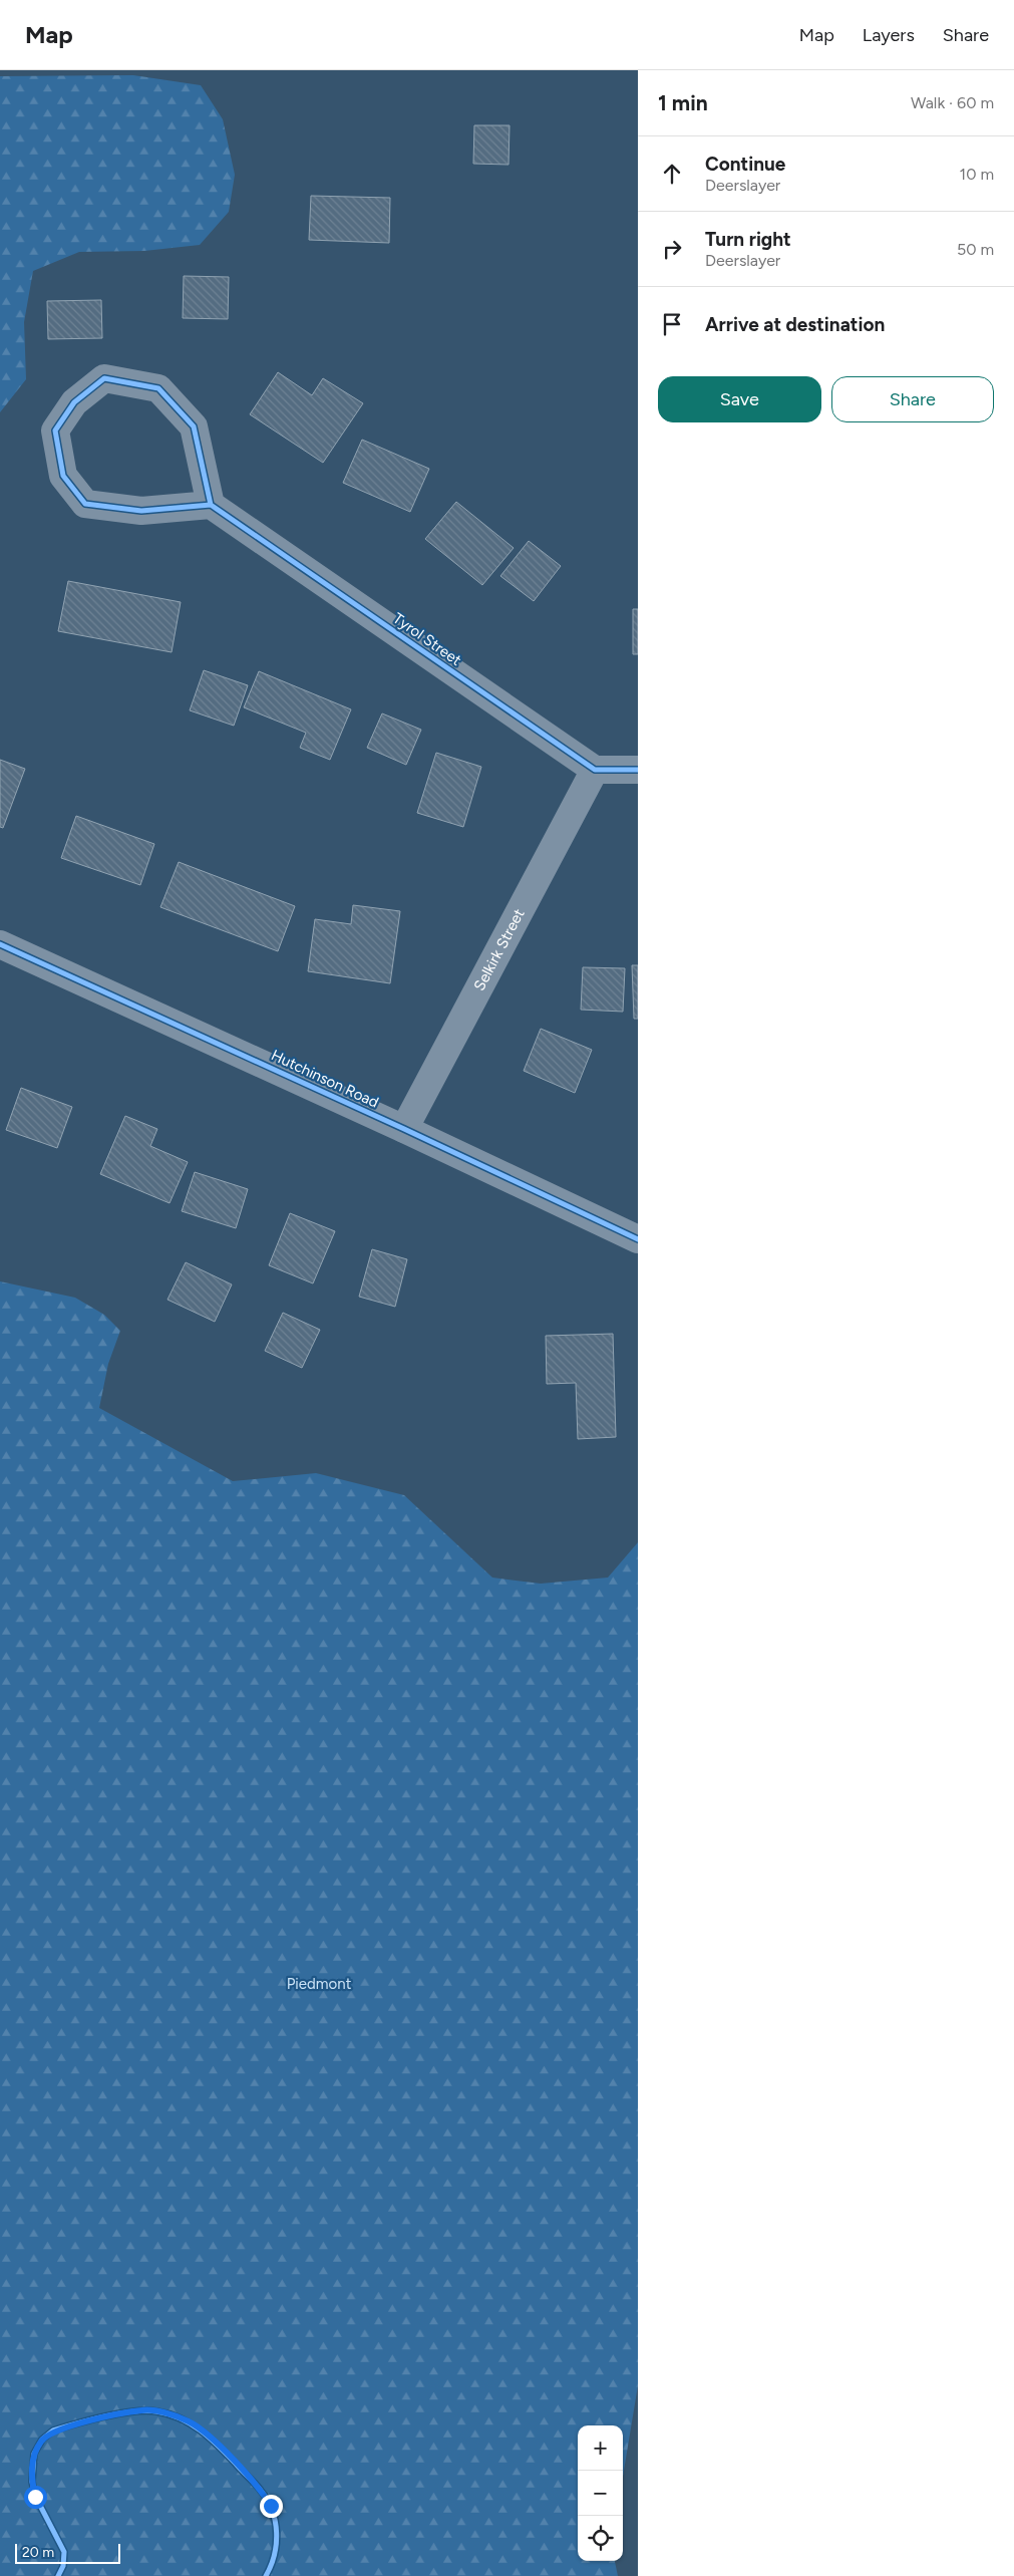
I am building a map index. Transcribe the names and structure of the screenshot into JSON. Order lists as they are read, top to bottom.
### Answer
{
  "streets": {
    "street": ["Tyrol Street", "Selkirk Street", "Hutchinson Road"]
  },
  "crossings": [
    ["Tyrol Street", "Selkirk Street"],
    ["Selkirk Street", "Hutchinson Road"]
  ],
  "parks": ["Piedmont"],
  "scale_bar": "20 m",
  "page": {
    "header": "Map",
    "nav": ["Map", "Layers", "Share"],
    "heading": ["1 min", "Walk · 60 m"],
    "list": [
      ["Continue", "Deerslayer", "10 m"],
      ["Turn right", "Deerslayer", "50 m"],
      "Arrive at destination"
    ],
    "buttons": ["Save", "Share"],
    "map_buttons": ["+", "−"],
    "scale": "20 m"
  }
}
